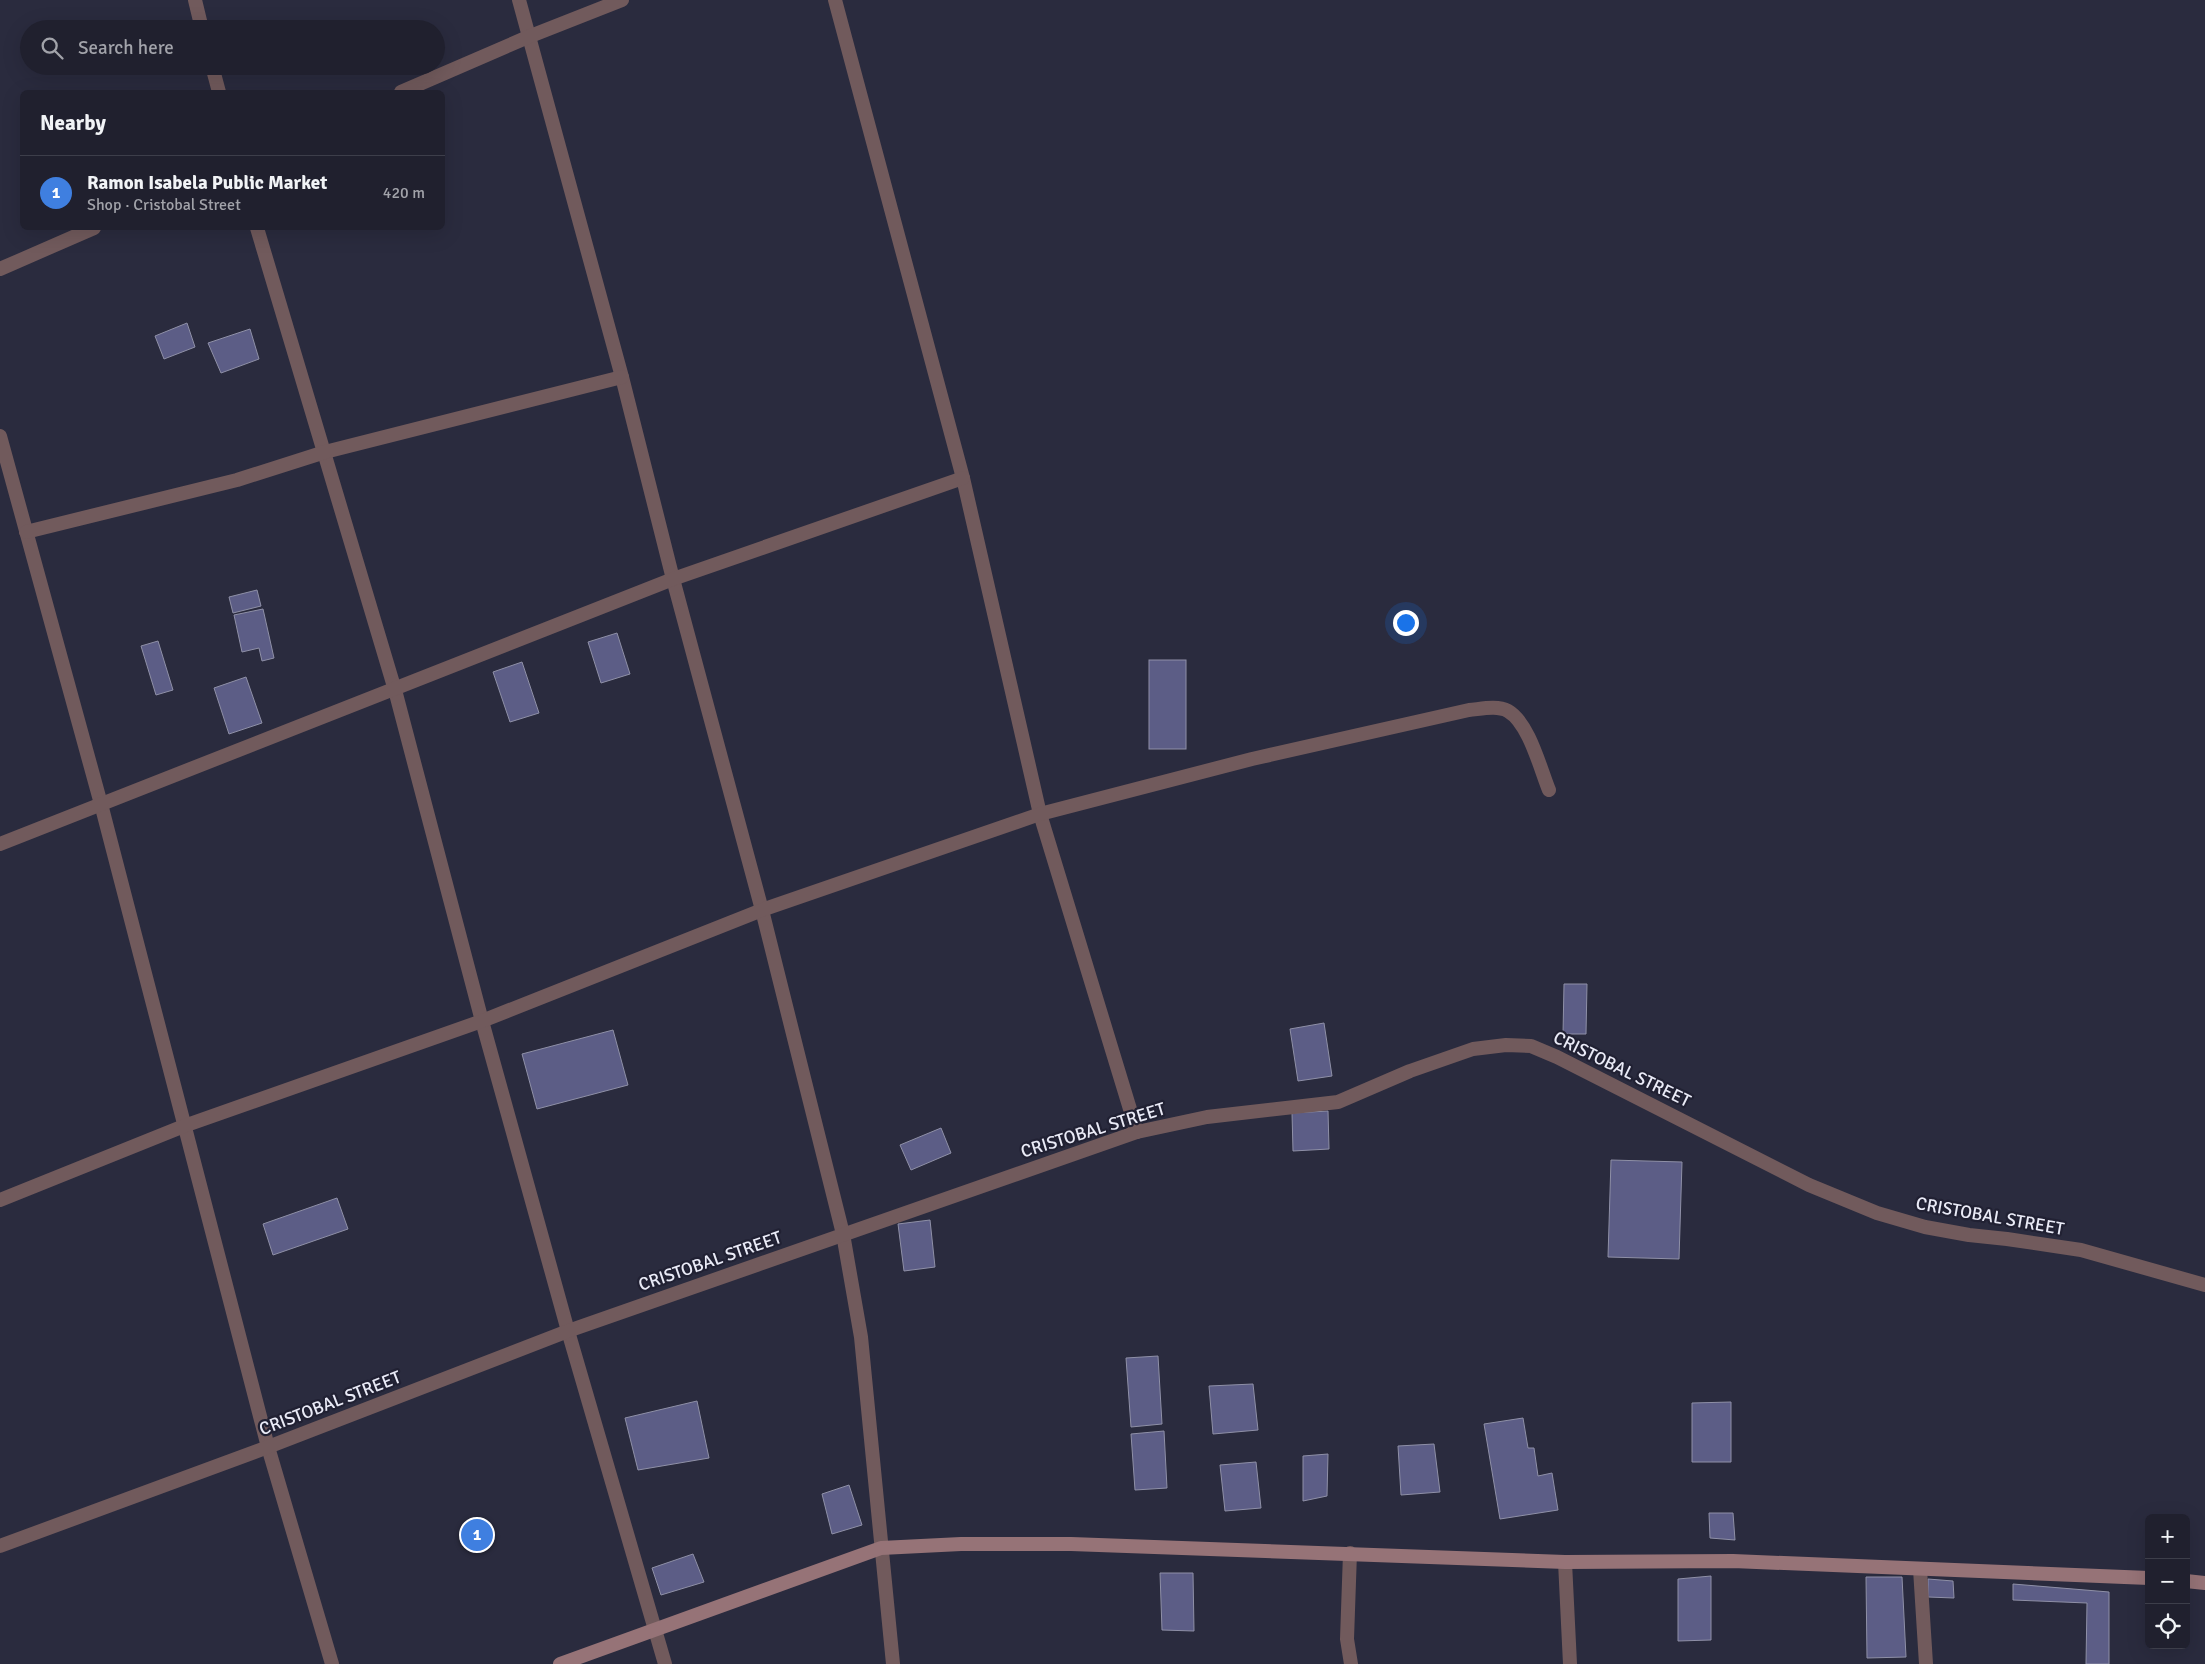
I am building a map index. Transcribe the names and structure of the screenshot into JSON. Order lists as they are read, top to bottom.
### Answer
{
  "streets": {
    "street": ["CRISTOBAL STREET"]
  },
  "page": {
    "search": "Search here",
    "heading": "Nearby",
    "list": [
      {
        "mark": "1",
        "name": "Ramon Isabela Public Market",
        "note": "Shop · Cristobal Street",
        "value": "420 m"
      }
    ],
    "map_buttons": ["+", "−"],
    "pins": "1"
  }
}
